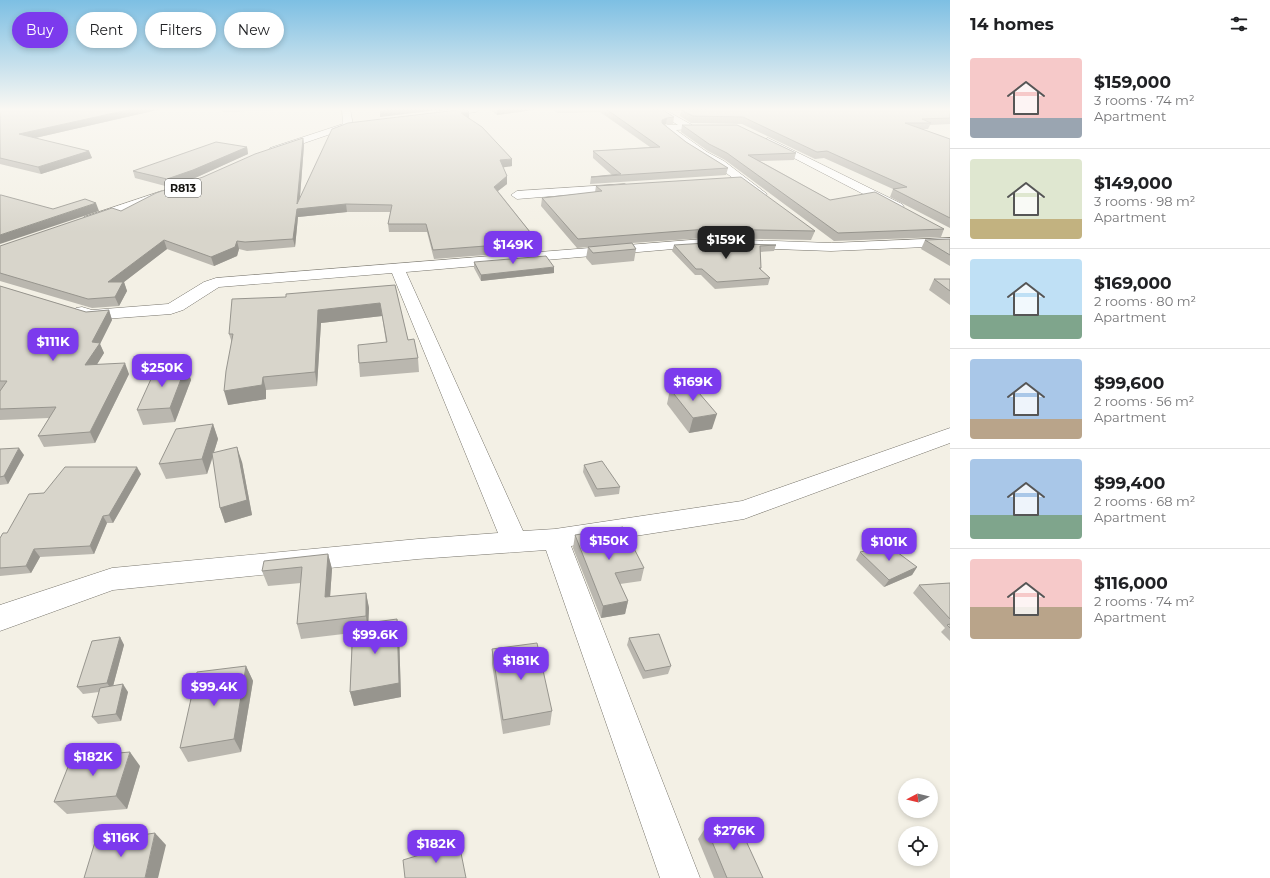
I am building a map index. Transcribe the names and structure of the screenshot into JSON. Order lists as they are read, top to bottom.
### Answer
{
  "streets": {
    "street": ["R813"]
  },
  "north": "left",
  "page": {
    "heading": "14 homes",
    "chip": [
      "Buy",
      "Rent",
      "Filters",
      "New"
    ],
    "list": [
      {
        "name": "$159,000",
        "note": "3 rooms · 74 m² · Apartment"
      },
      {
        "name": "$149,000",
        "note": "3 rooms · 98 m² · Apartment"
      },
      {
        "name": "$169,000",
        "note": "2 rooms · 80 m² · Apartment"
      },
      {
        "name": "$99,600",
        "note": "2 rooms · 56 m² · Apartment"
      },
      {
        "name": "$99,400",
        "note": "2 rooms · 68 m² · Apartment"
      },
      {
        "name": "$116,000",
        "note": "2 rooms · 74 m² · Apartment"
      }
    ],
    "price": [
      "$159K",
      "$149K",
      "$111K",
      "$250K",
      "$169K",
      "$150K",
      "$101K",
      "$99.6K",
      "$181K",
      "$99.4K",
      "$182K",
      "$276K",
      "$116K",
      "$182K"
    ]
  }
}
